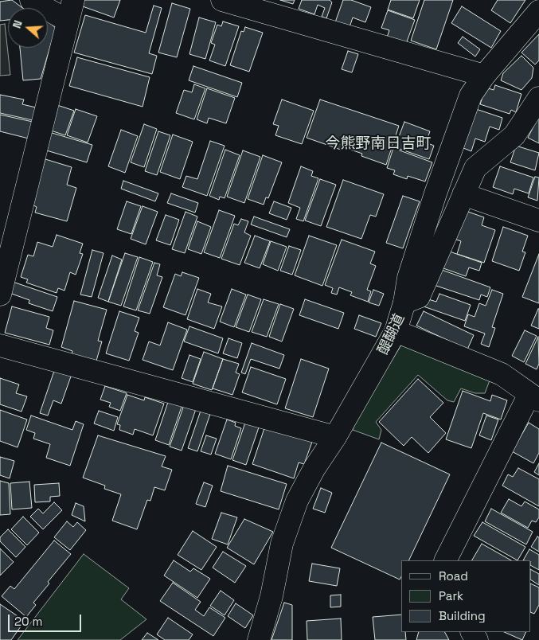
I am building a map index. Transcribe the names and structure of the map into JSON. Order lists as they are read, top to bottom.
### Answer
{
  "streets": {
    "street": ["醍醐道"]
  },
  "districts": ["今熊野南日吉町"],
  "legend": ["Road", "Park", "Building"],
  "scale_bar": "20 m",
  "north": "left"
}
